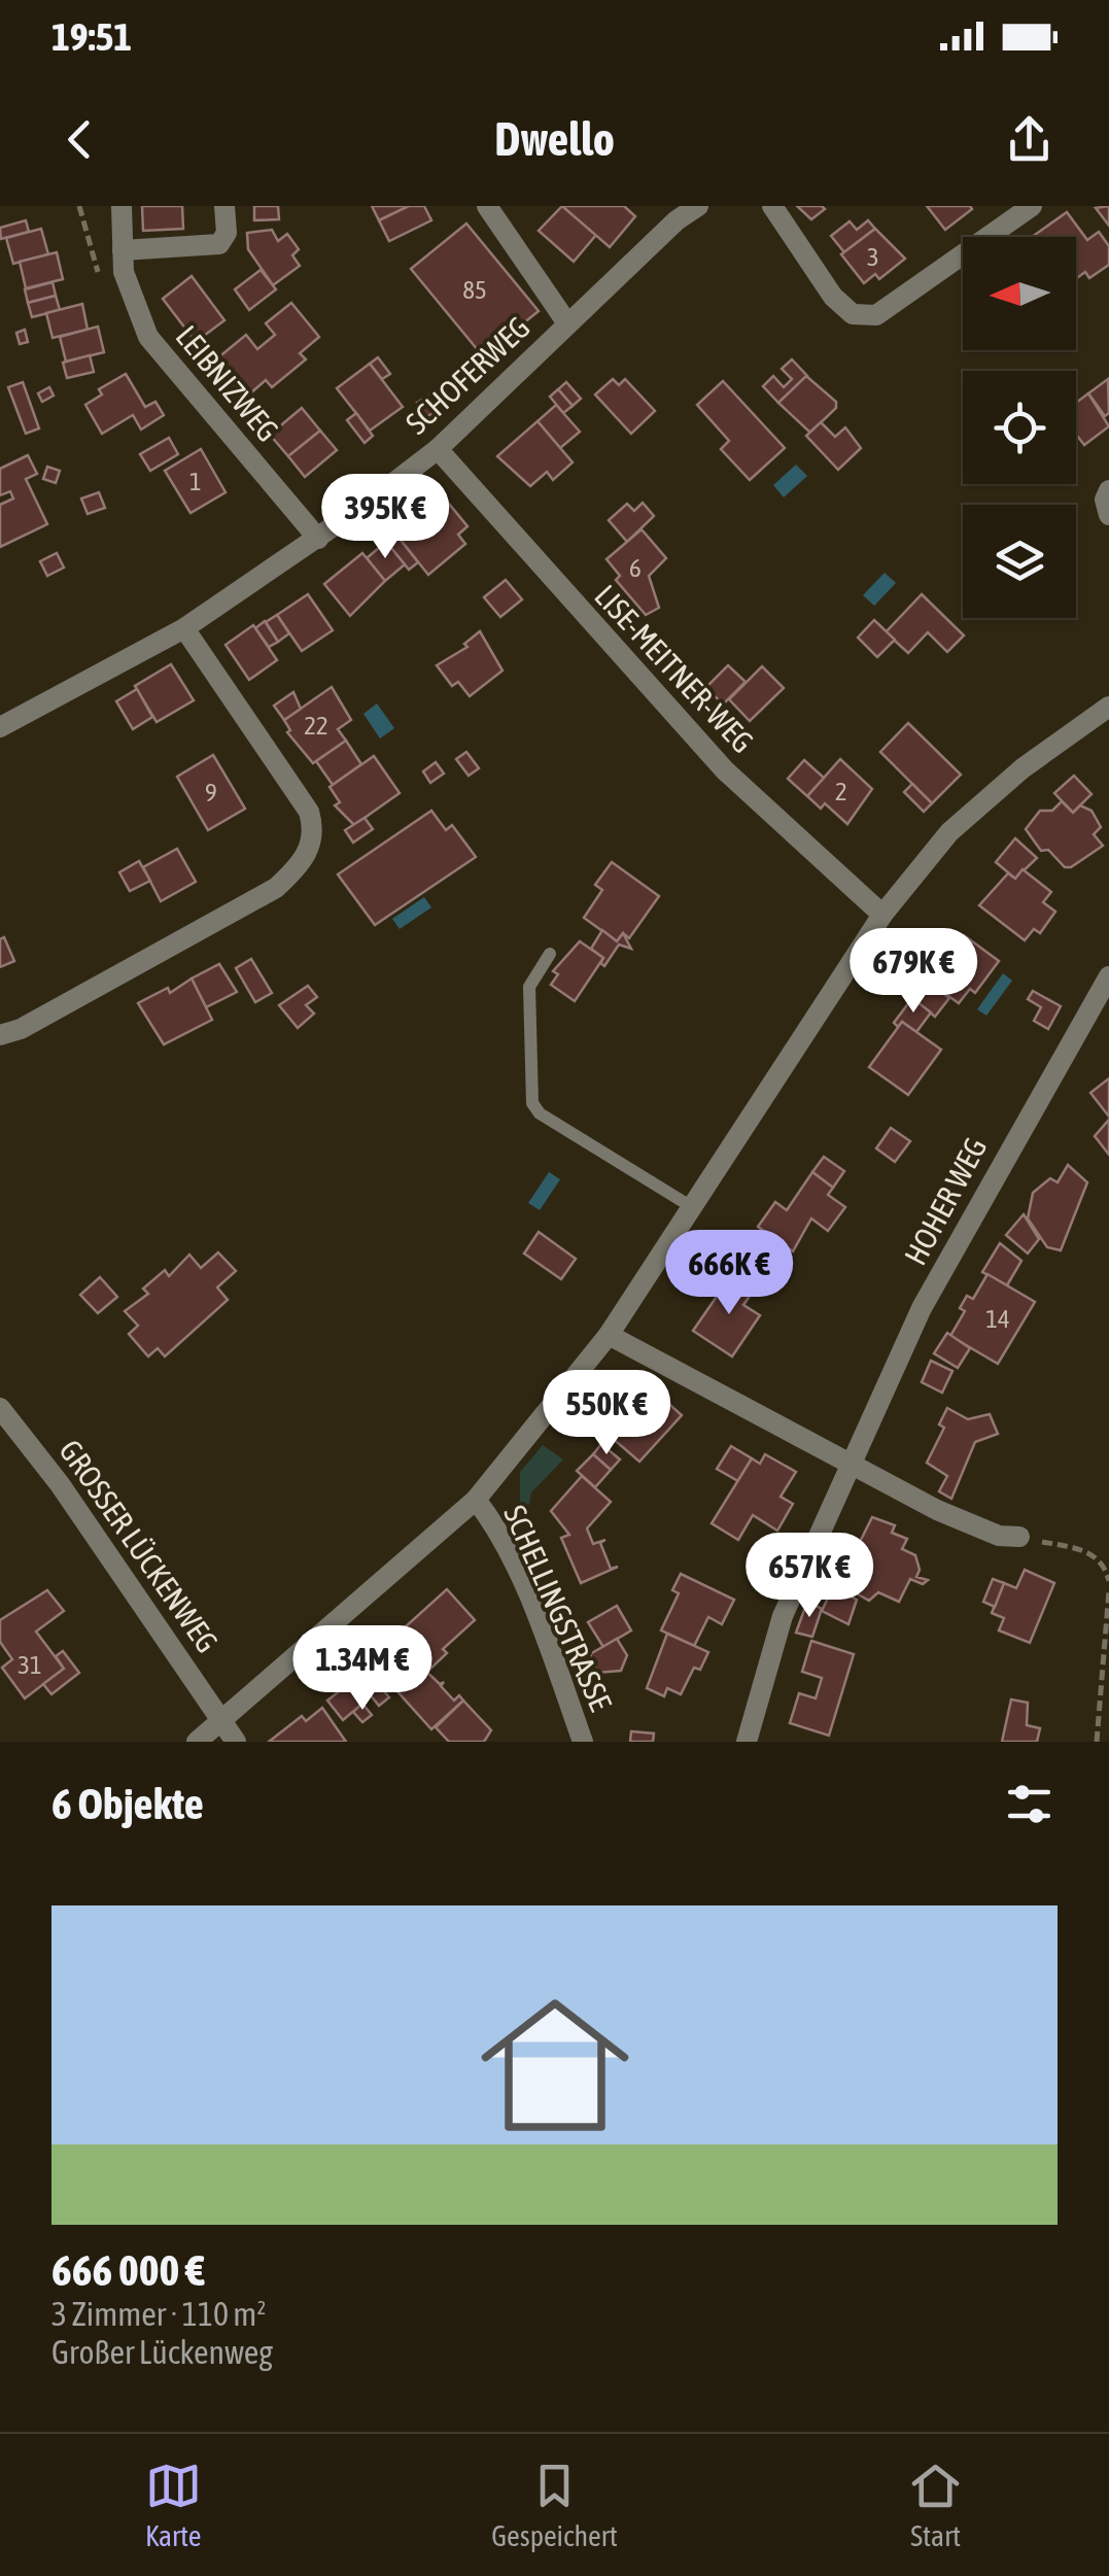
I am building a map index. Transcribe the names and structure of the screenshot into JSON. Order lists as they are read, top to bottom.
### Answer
{
  "streets": {
    "street": [
      "SCHOFERWEG",
      "LEIBNIZWEG",
      "LISE-MEITNER-WEG",
      "HOHER WEG",
      "GROSSER LÜCKENWEG",
      "SCHELLINGSTRASSE"
    ]
  },
  "crossings": [
    ["SCHOFERWEG", "LEIBNIZWEG"],
    ["SCHOFERWEG", "LISE-MEITNER-WEG"]
  ],
  "house_numbers": [
    "3",
    "85",
    "1",
    "6",
    "22",
    "2",
    "9",
    "14",
    "31"
  ],
  "north": "left",
  "page": {
    "status": "19:51",
    "header": "Dwello",
    "price": [
      "395K €",
      "679K €",
      "666K €",
      "550K €",
      "657K €",
      "1.34M €"
    ],
    "heading": "6 Objekte",
    "list": [
      {
        "name": "666 000 €",
        "note": "3 Zimmer · 110 m² · Großer Lückenweg"
      }
    ],
    "tabs": ["Karte", "Gespeichert", "Start"]
  }
}
